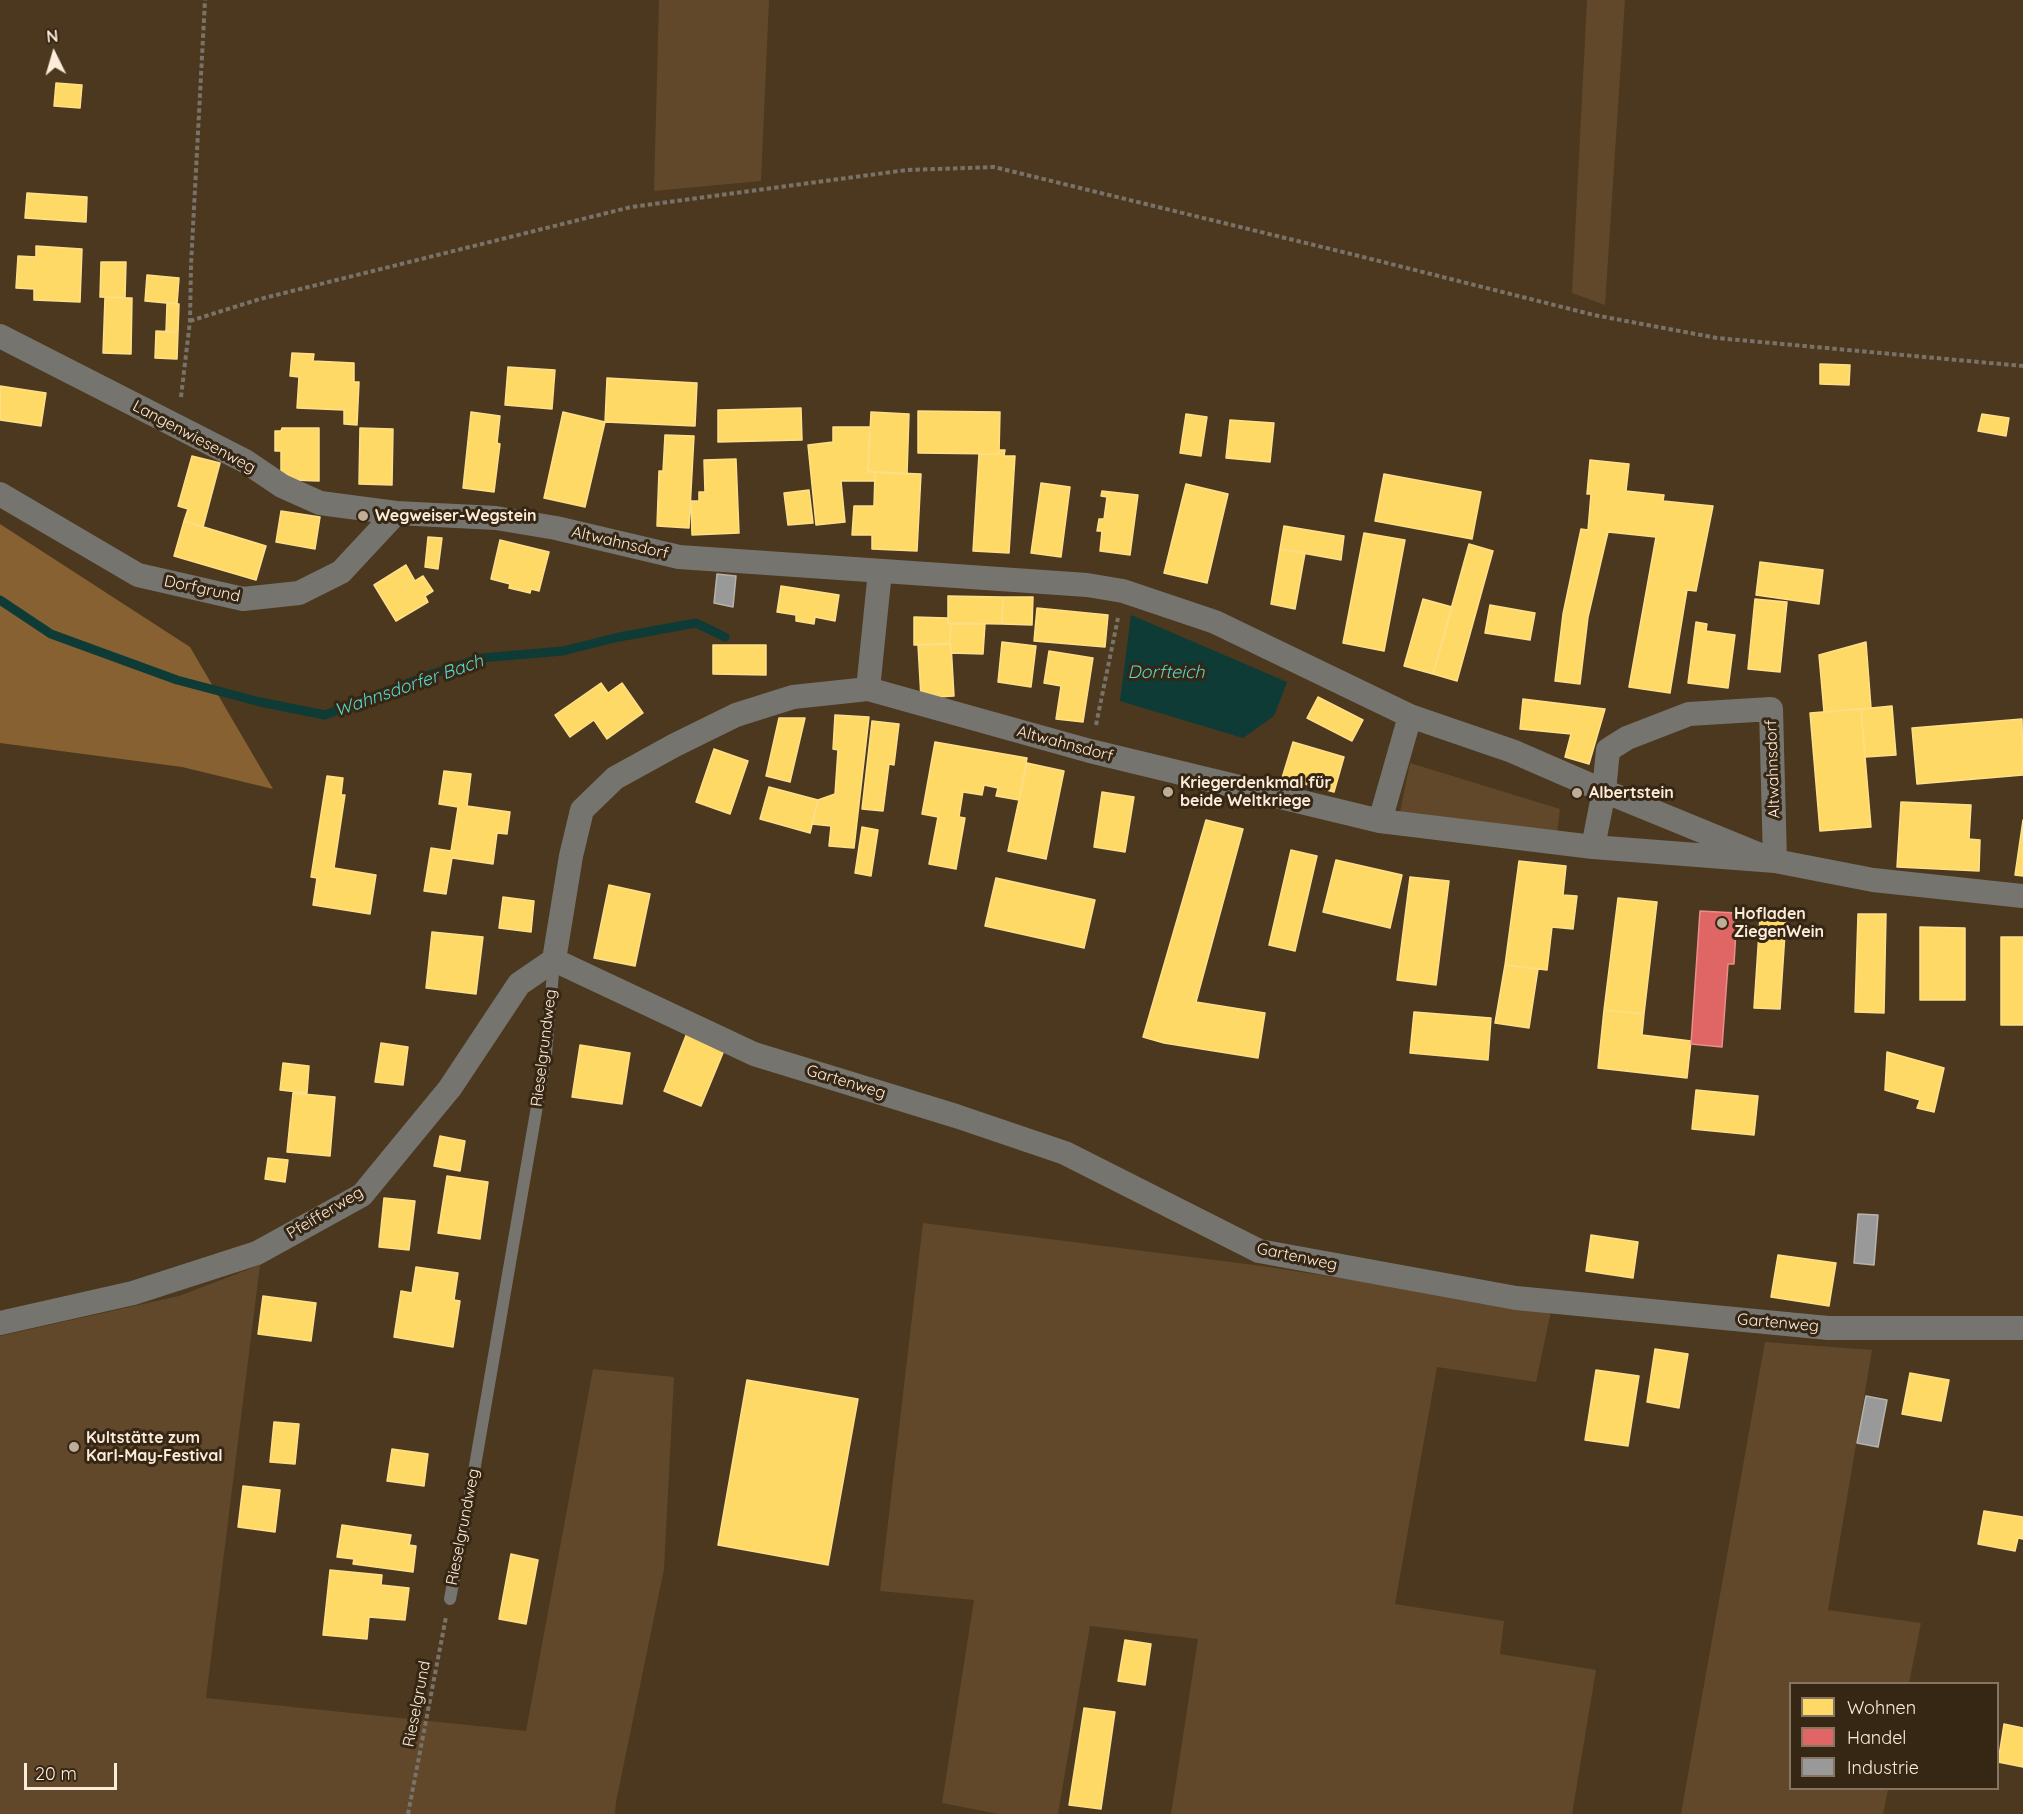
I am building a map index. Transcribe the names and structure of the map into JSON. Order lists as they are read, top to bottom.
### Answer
{
  "streets": {
    "street": [
      "Langenwiesenweg",
      "Altwahnsdorf",
      "Dorfgrund",
      "Rieselgrundweg",
      "Gartenweg",
      "Pfeifferweg"
    ],
    "path": ["Rieselgrund"]
  },
  "crossings": [
    ["Langenwiesenweg", "Altwahnsdorf"],
    ["Langenwiesenweg", "Dorfgrund"],
    ["Altwahnsdorf", "Dorfgrund"],
    ["Altwahnsdorf", "Rieselgrundweg"],
    ["Rieselgrundweg", "Gartenweg"],
    ["Rieselgrundweg", "Pfeifferweg"],
    ["Rieselgrundweg", "Rieselgrund"],
    ["Gartenweg", "Pfeifferweg"]
  ],
  "water": ["Dorfteich", "Wahnsdorfer Bach"],
  "places": [
    "Wegweiser-Wegstein",
    "Kriegerdenkmal für beide Weltkriege",
    "Albertstein",
    "Hofladen ZiegenWein",
    "Kultstätte zum Karl-May-Festival"
  ],
  "legend": ["Wohnen", "Handel", "Industrie"],
  "scale_bar": "20 m",
  "north": "top"
}
